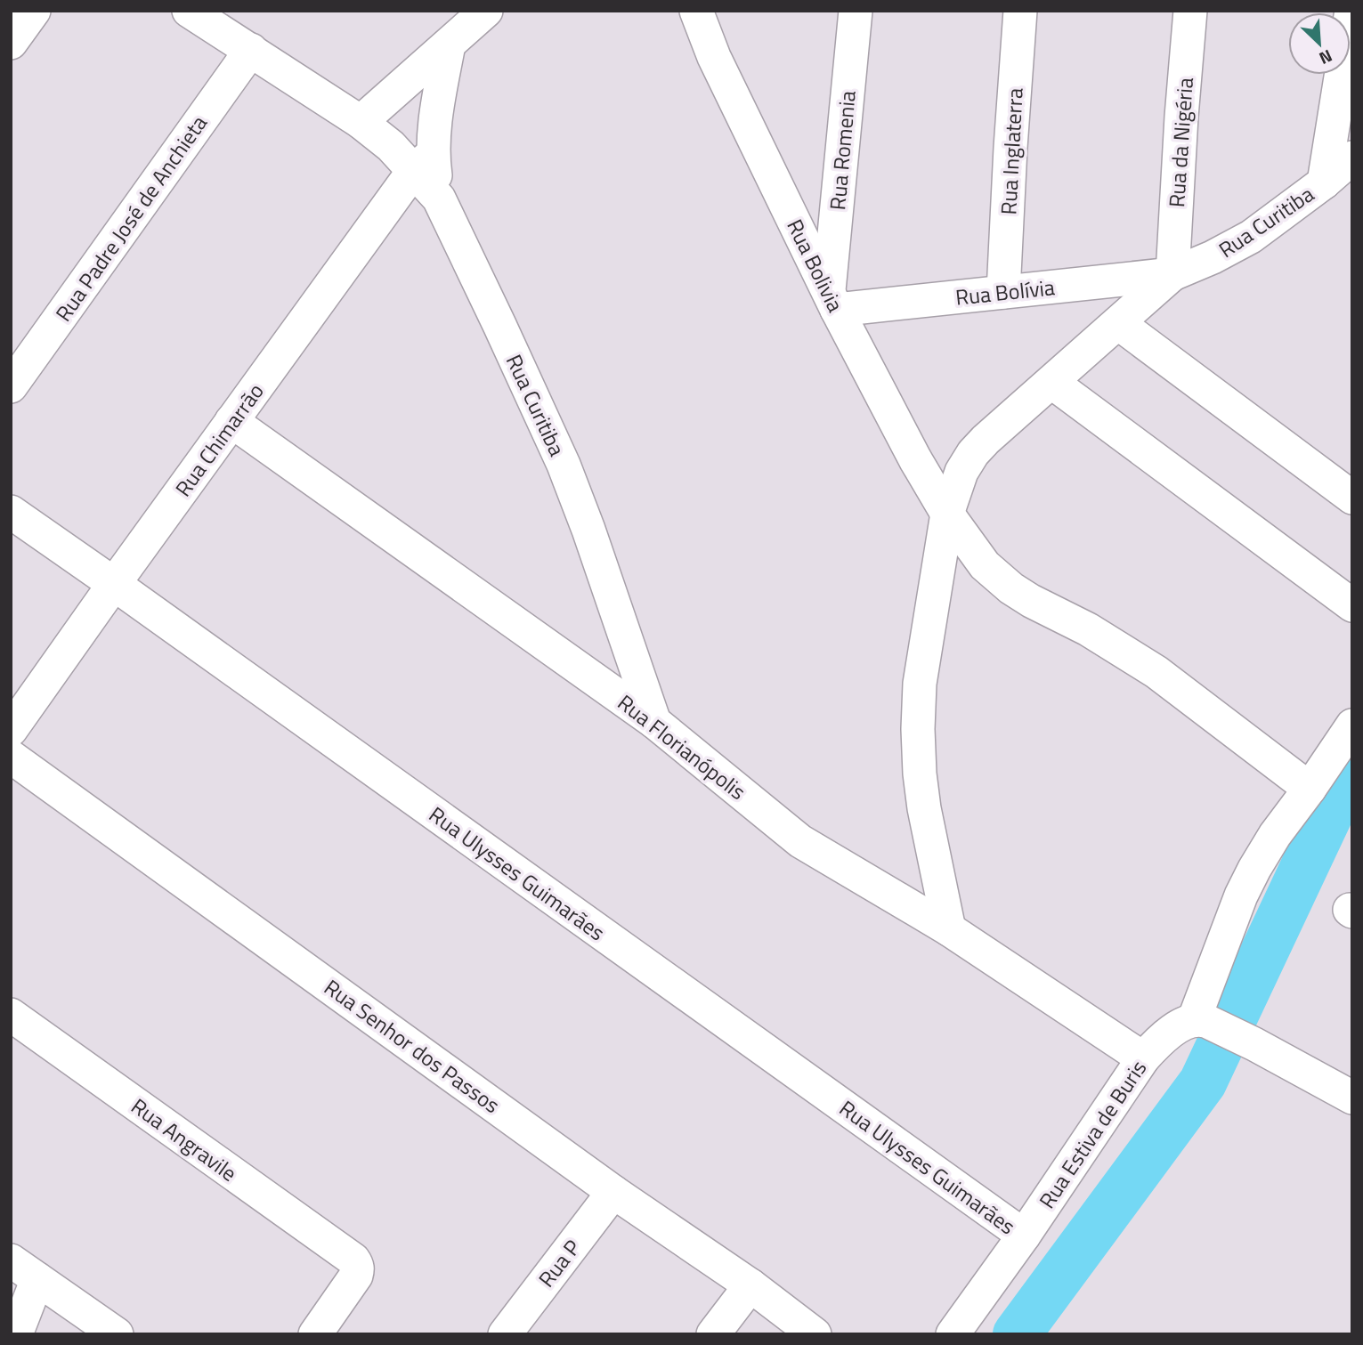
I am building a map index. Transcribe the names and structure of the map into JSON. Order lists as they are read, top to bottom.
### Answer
{
  "streets": {
    "street": [
      "Rua da Nigéria",
      "Rua Romenia",
      "Rua Inglaterra",
      "Rua Padre José de Anchieta",
      "Rua Curitiba",
      "Rua Bolivia",
      "Rua Bolívia",
      "Rua Chimarrão",
      "Rua Florianópolis",
      "Rua Ulysses Guimarães",
      "Rua Senhor dos Passos",
      "Rua Estiva de Buris",
      "Rua Angravile",
      "Rua P"
    ]
  },
  "crossings": [
    ["Rua da Nigéria", "Rua Curitiba"],
    ["Rua da Nigéria", "Rua Bolívia"],
    ["Rua Romenia", "Rua Bolivia"],
    ["Rua Romenia", "Rua Bolívia"],
    ["Rua Inglaterra", "Rua Bolívia"],
    ["Rua Curitiba", "Rua Bolívia"],
    ["Rua Curitiba", "Rua Chimarrão"],
    ["Rua Curitiba", "Rua Florianópolis"],
    ["Rua Bolivia", "Rua Bolívia"],
    ["Rua Chimarrão", "Rua Florianópolis"],
    ["Rua Chimarrão", "Rua Ulysses Guimarães"],
    ["Rua Florianópolis", "Rua Estiva de Buris"],
    ["Rua Ulysses Guimarães", "Rua Estiva de Buris"],
    ["Rua Senhor dos Passos", "Rua P"]
  ],
  "north": "bottom right"
}
